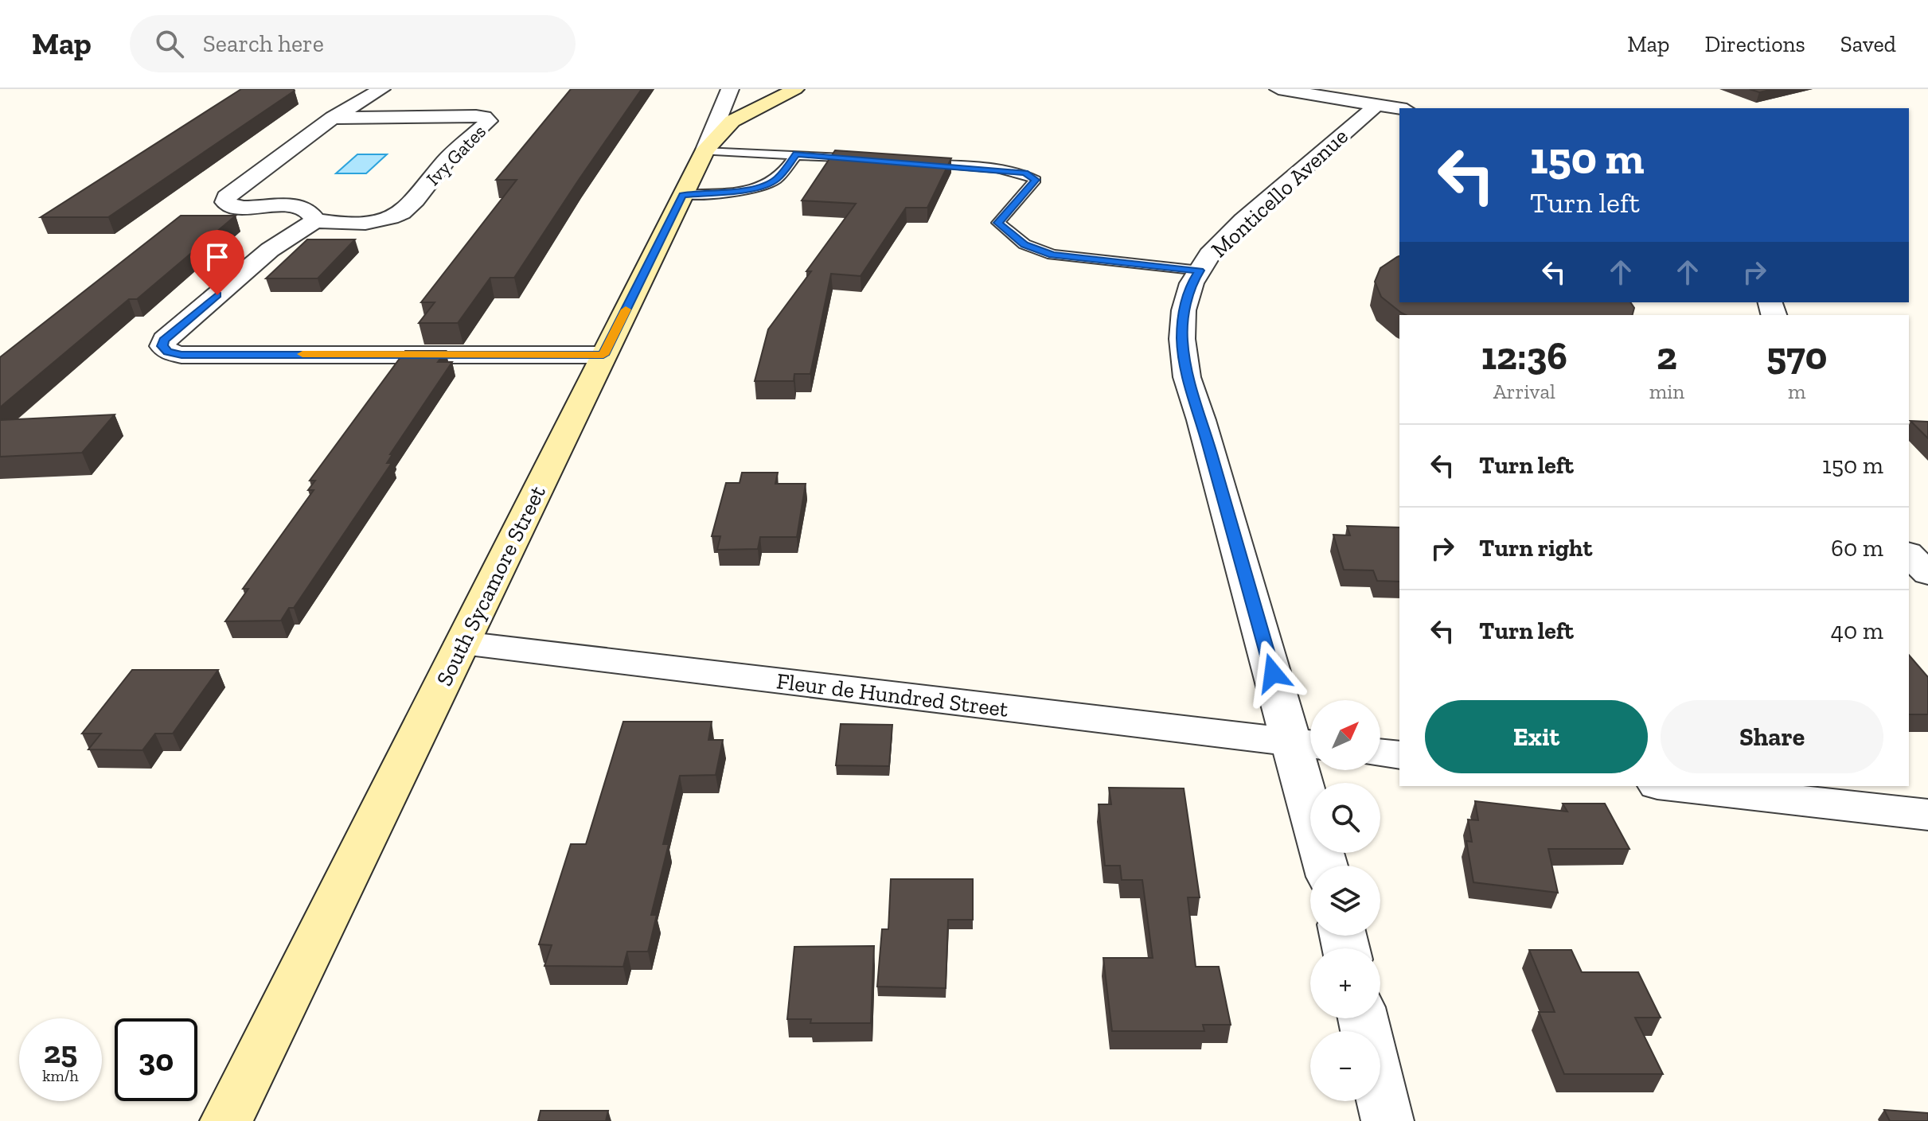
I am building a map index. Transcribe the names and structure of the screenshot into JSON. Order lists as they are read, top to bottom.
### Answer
{
  "streets": {
    "main road": ["South Sycamore Street"],
    "street": ["Ivy Gates", "Monticello Avenue", "Fleur de Hundred Street"]
  },
  "crossings": [
    ["Monticello Avenue", "Fleur de Hundred Street"],
    ["South Sycamore Street", "Fleur de Hundred Street"]
  ],
  "north": "top right",
  "page": {
    "header": "Map",
    "search": "Search here",
    "nav": ["Map", "Directions", "Saved"],
    "turn": ["150 m", "Turn left"],
    "eta": [
      "12:36",
      "Arrival",
      "2",
      "min",
      "570",
      "m"
    ],
    "list": [
      {
        "name": "Turn left",
        "value": "150 m"
      },
      {
        "name": "Turn right",
        "value": "60 m"
      },
      {
        "name": "Turn left",
        "value": "40 m"
      }
    ],
    "buttons": ["Exit", "Share"],
    "map_buttons": ["+", "−"],
    "speed": "25 km/h",
    "limit": "30"
  }
}
